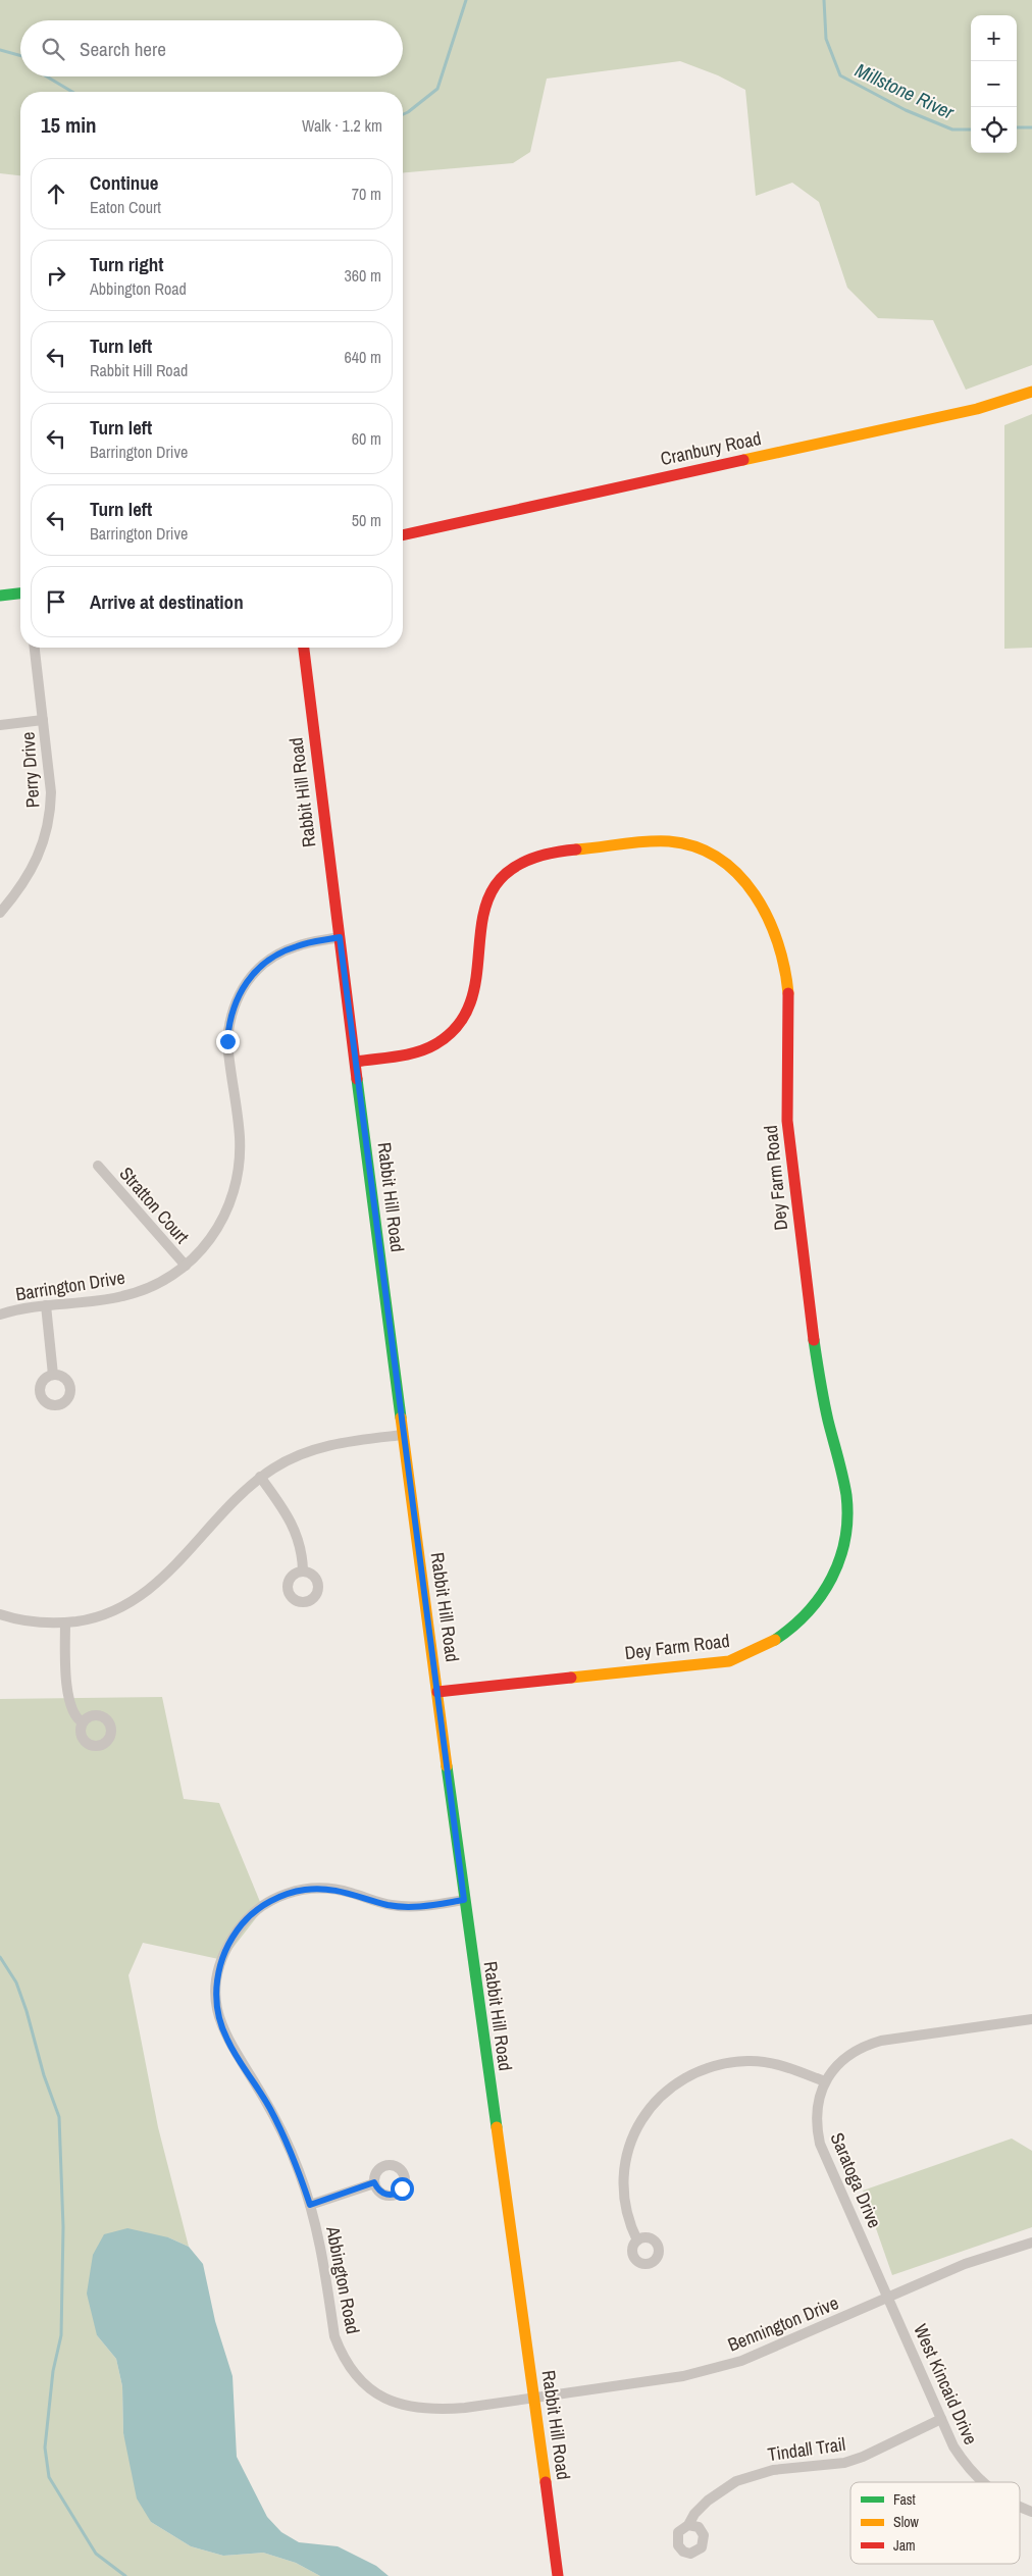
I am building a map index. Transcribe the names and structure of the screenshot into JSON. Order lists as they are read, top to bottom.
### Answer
{
  "streets": {
    "street": [
      "Cranbury Road",
      "Perry Drive",
      "Rabbit Hill Road",
      "Dey Farm Road",
      "Stratton Court",
      "Barrington Drive",
      "Saratoga Drive",
      "Abbington Road",
      "Bennington Drive",
      "West Kincaid Drive",
      "Tindall Trail"
    ]
  },
  "crossings": [
    ["Rabbit Hill Road", "Dey Farm Road"],
    ["Rabbit Hill Road", "Barrington Drive"],
    ["Rabbit Hill Road", "Abbington Road"],
    ["Rabbit Hill Road", "Bennington Drive"],
    ["Stratton Court", "Barrington Drive"],
    ["Saratoga Drive", "Bennington Drive"],
    ["Saratoga Drive", "West Kincaid Drive"],
    ["Abbington Road", "Bennington Drive"],
    ["Bennington Drive", "West Kincaid Drive"],
    ["West Kincaid Drive", "Tindall Trail"]
  ],
  "water": ["Millstone River"],
  "legend": ["Fast", "Slow", "Jam"],
  "page": {
    "map_buttons": ["+", "−"],
    "search": "Search here",
    "heading": ["15 min", "Walk · 1.2 km"],
    "list": [
      ["Continue", "Eaton Court", "70 m"],
      ["Turn right", "Abbington Road", "360 m"],
      ["Turn left", "Rabbit Hill Road", "640 m"],
      ["Turn left", "Barrington Drive", "60 m"],
      ["Turn left", "Barrington Drive", "50 m"],
      "Arrive at destination"
    ]
  }
}
